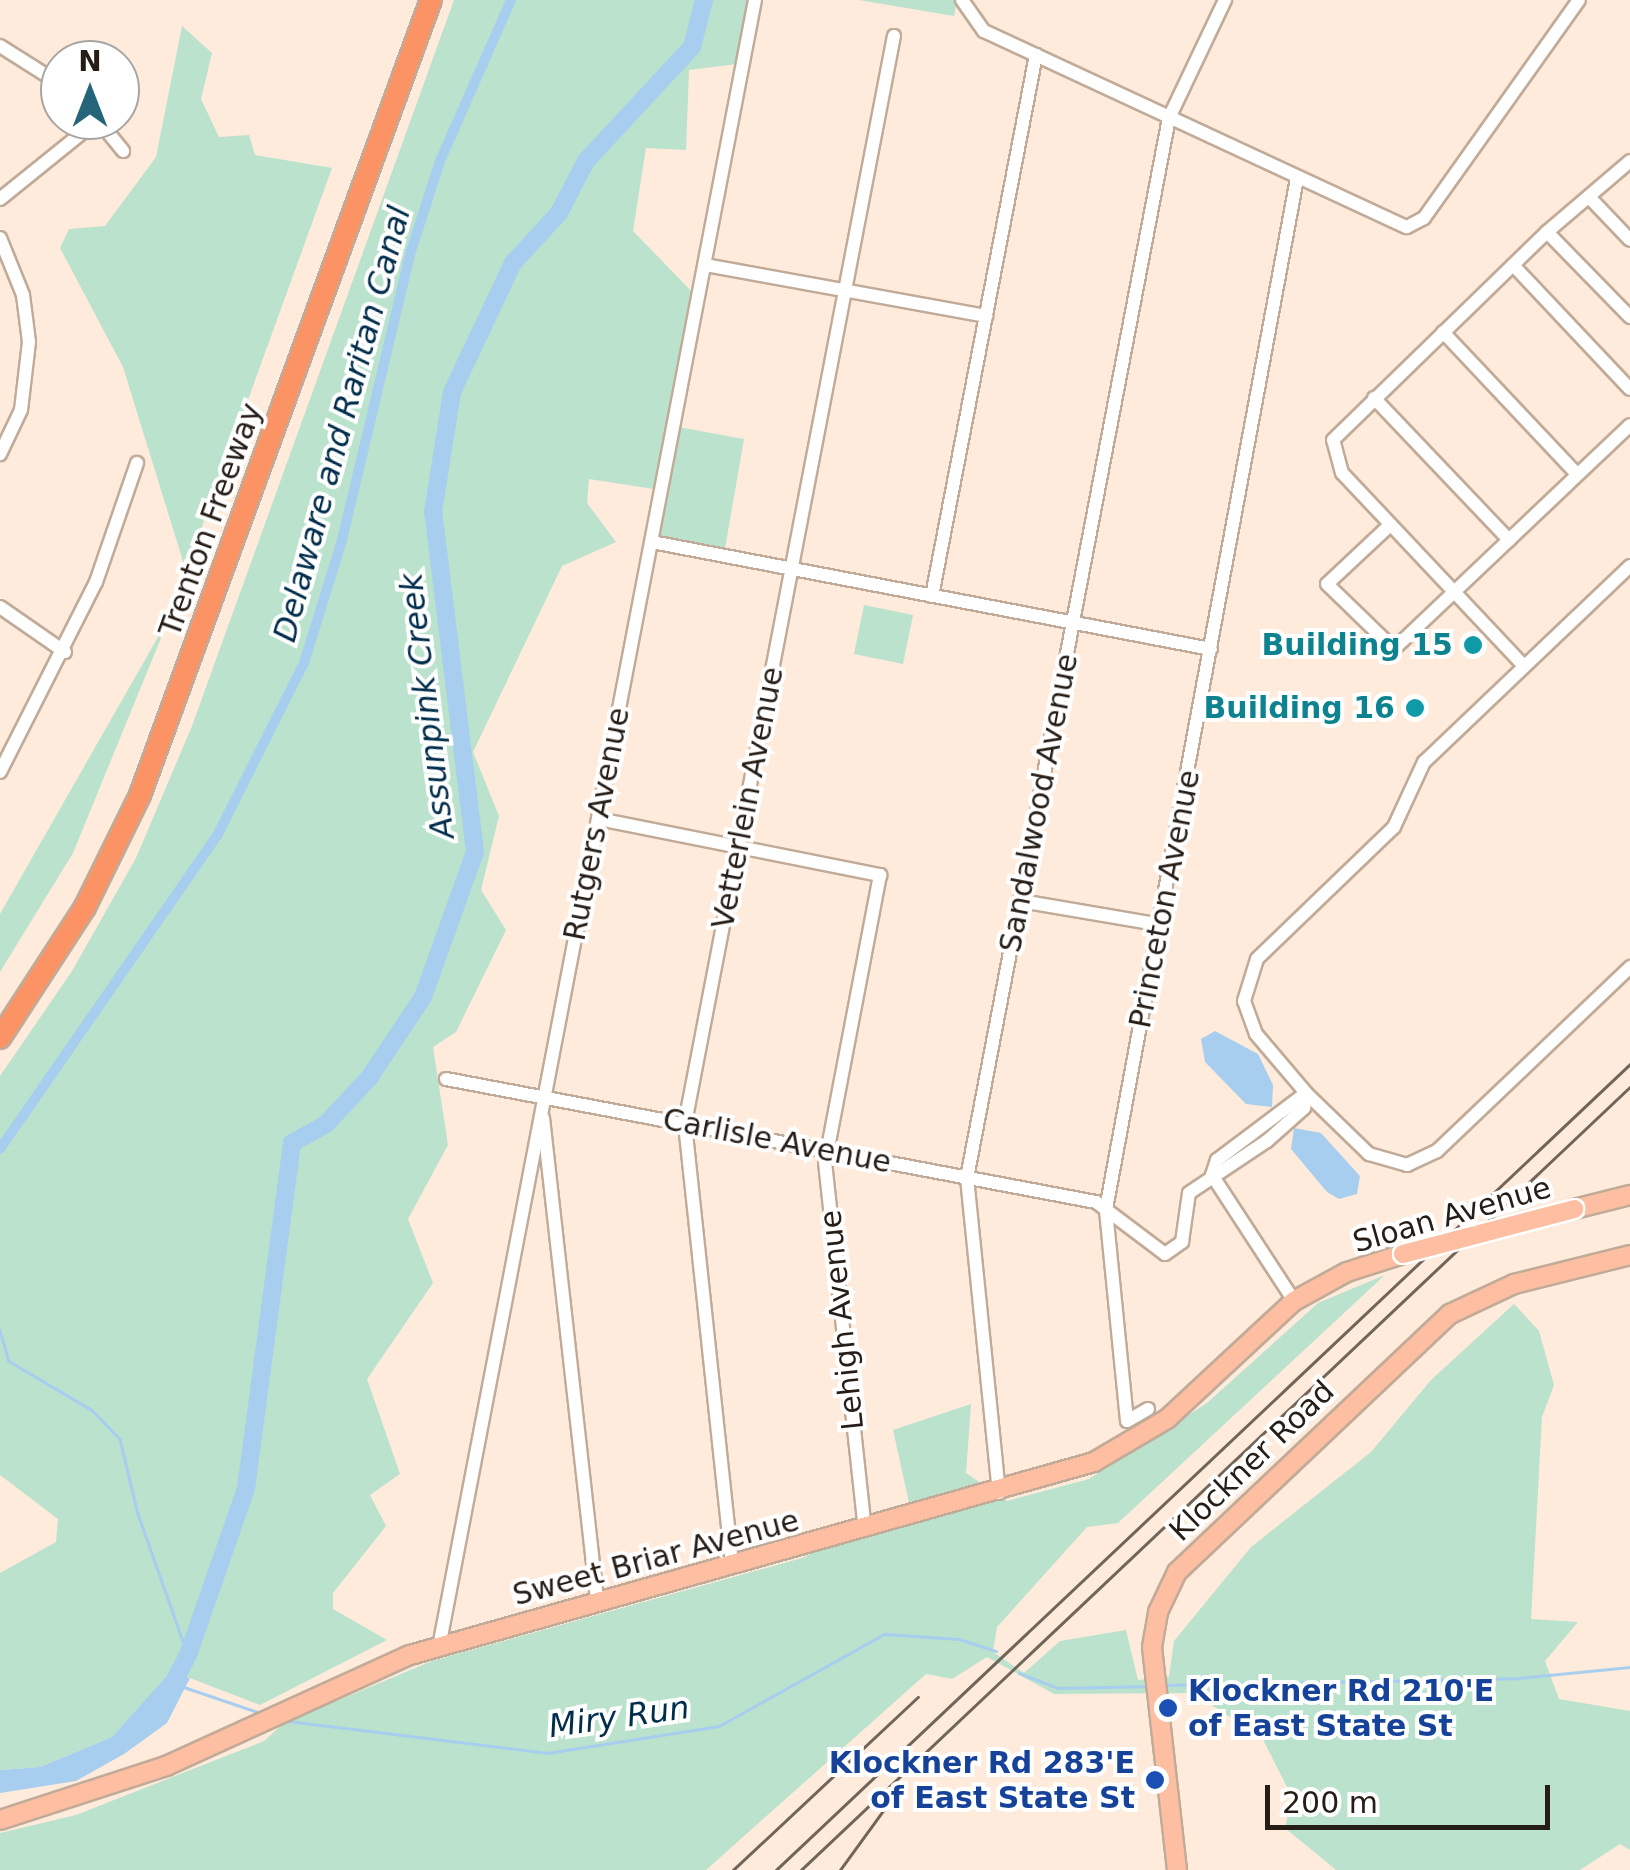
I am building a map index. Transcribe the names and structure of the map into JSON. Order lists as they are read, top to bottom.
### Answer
{
  "streets": {
    "highway": ["Trenton Freeway"],
    "main road": ["Sloan Avenue", "Klockner Road", "Sweet Briar Avenue"],
    "street": [
      "Vetterlein Avenue",
      "Sandalwood Avenue",
      "Rutgers Avenue",
      "Princeton Avenue",
      "Carlisle Avenue",
      "Lehigh Avenue"
    ]
  },
  "crossings": [
    ["Vetterlein Avenue", "Carlisle Avenue"],
    ["Vetterlein Avenue", "Lehigh Avenue"],
    ["Vetterlein Avenue", "Sweet Briar Avenue"],
    ["Sandalwood Avenue", "Carlisle Avenue"],
    ["Sandalwood Avenue", "Sweet Briar Avenue"],
    ["Rutgers Avenue", "Carlisle Avenue"],
    ["Rutgers Avenue", "Sweet Briar Avenue"],
    ["Princeton Avenue", "Carlisle Avenue"],
    ["Carlisle Avenue", "Lehigh Avenue"],
    ["Sloan Avenue", "Sweet Briar Avenue"],
    ["Lehigh Avenue", "Sweet Briar Avenue"]
  ],
  "water": ["Delaware and Raritan Canal", "Assunpink Creek", "Miry Run"],
  "places": [
    "Building 15",
    "Building 16",
    "Klockner Rd 210'E of East State St",
    "Klockner Rd 283'E of East State St"
  ],
  "scale_bar": "200 m",
  "north": "top"
}
